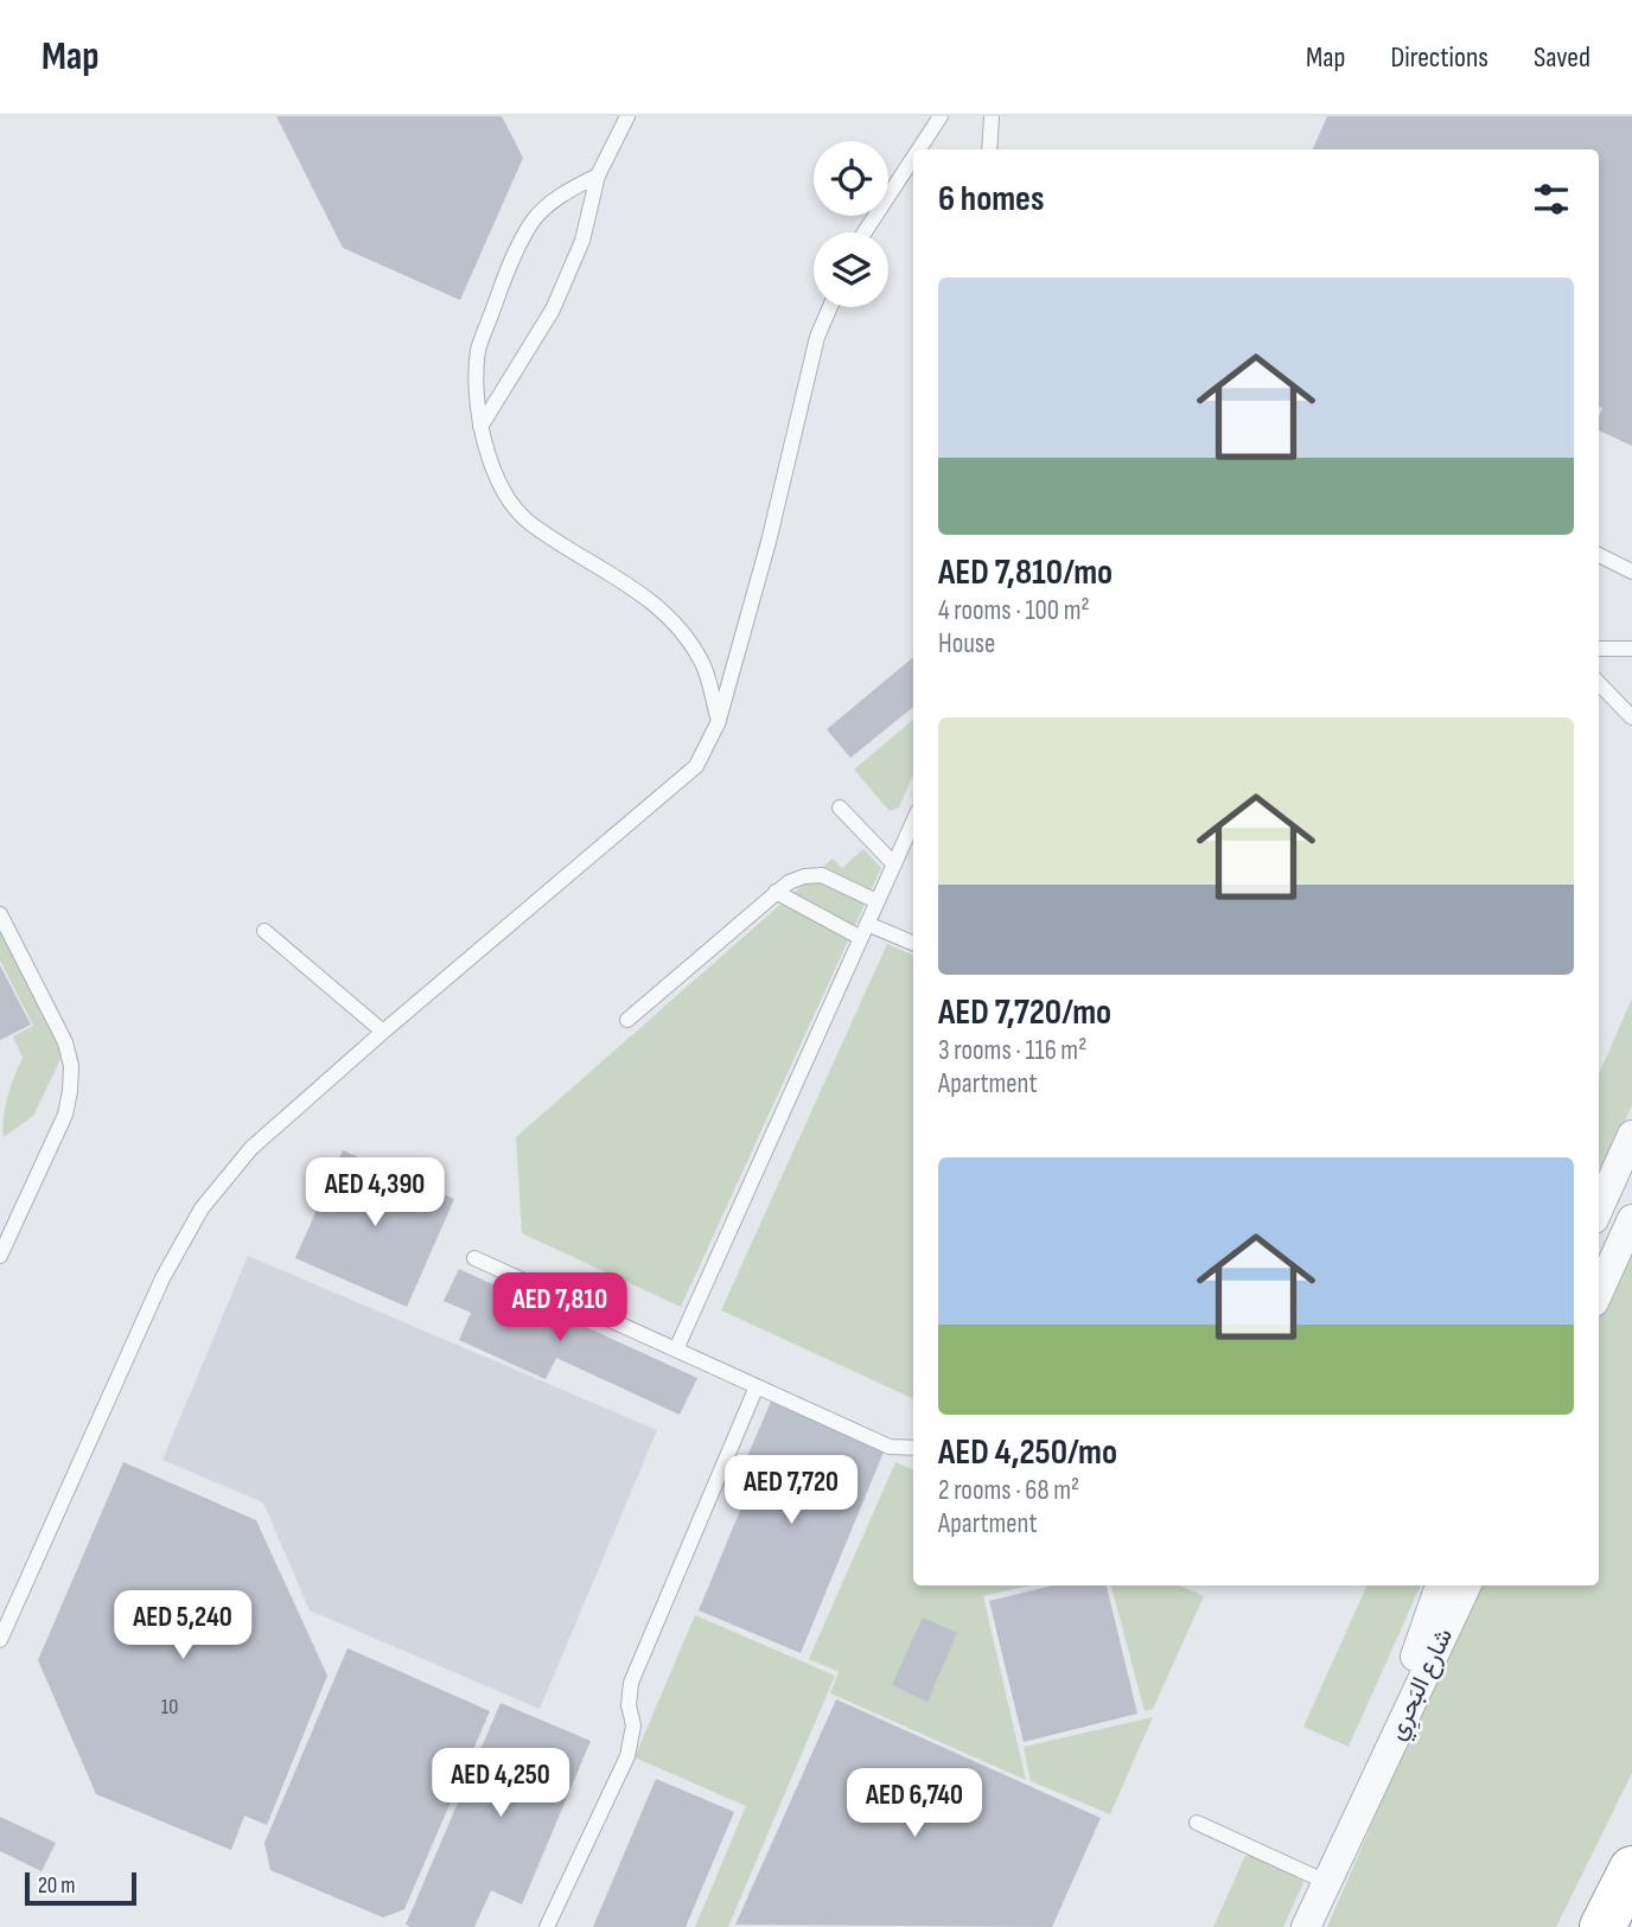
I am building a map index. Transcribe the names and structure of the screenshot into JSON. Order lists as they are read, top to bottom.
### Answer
{
  "streets": {
    "street": ["شارع البَحرِي"]
  },
  "house_numbers": ["10"],
  "scale_bar": "20 m",
  "page": {
    "header": "Map",
    "nav": ["Map", "Directions", "Saved"],
    "heading": "6 homes",
    "list": [
      {
        "name": "AED 7,810/mo",
        "note": "4 rooms · 100 m² · House"
      },
      {
        "name": "AED 7,720/mo",
        "note": "3 rooms · 116 m² · Apartment"
      },
      {
        "name": "AED 4,250/mo",
        "note": "2 rooms · 68 m² · Apartment"
      }
    ],
    "price": [
      "AED 4,390",
      "AED 7,810",
      "AED 7,720",
      "AED 5,240",
      "AED 4,250",
      "AED 6,740"
    ],
    "scale": "20 m"
  }
}
